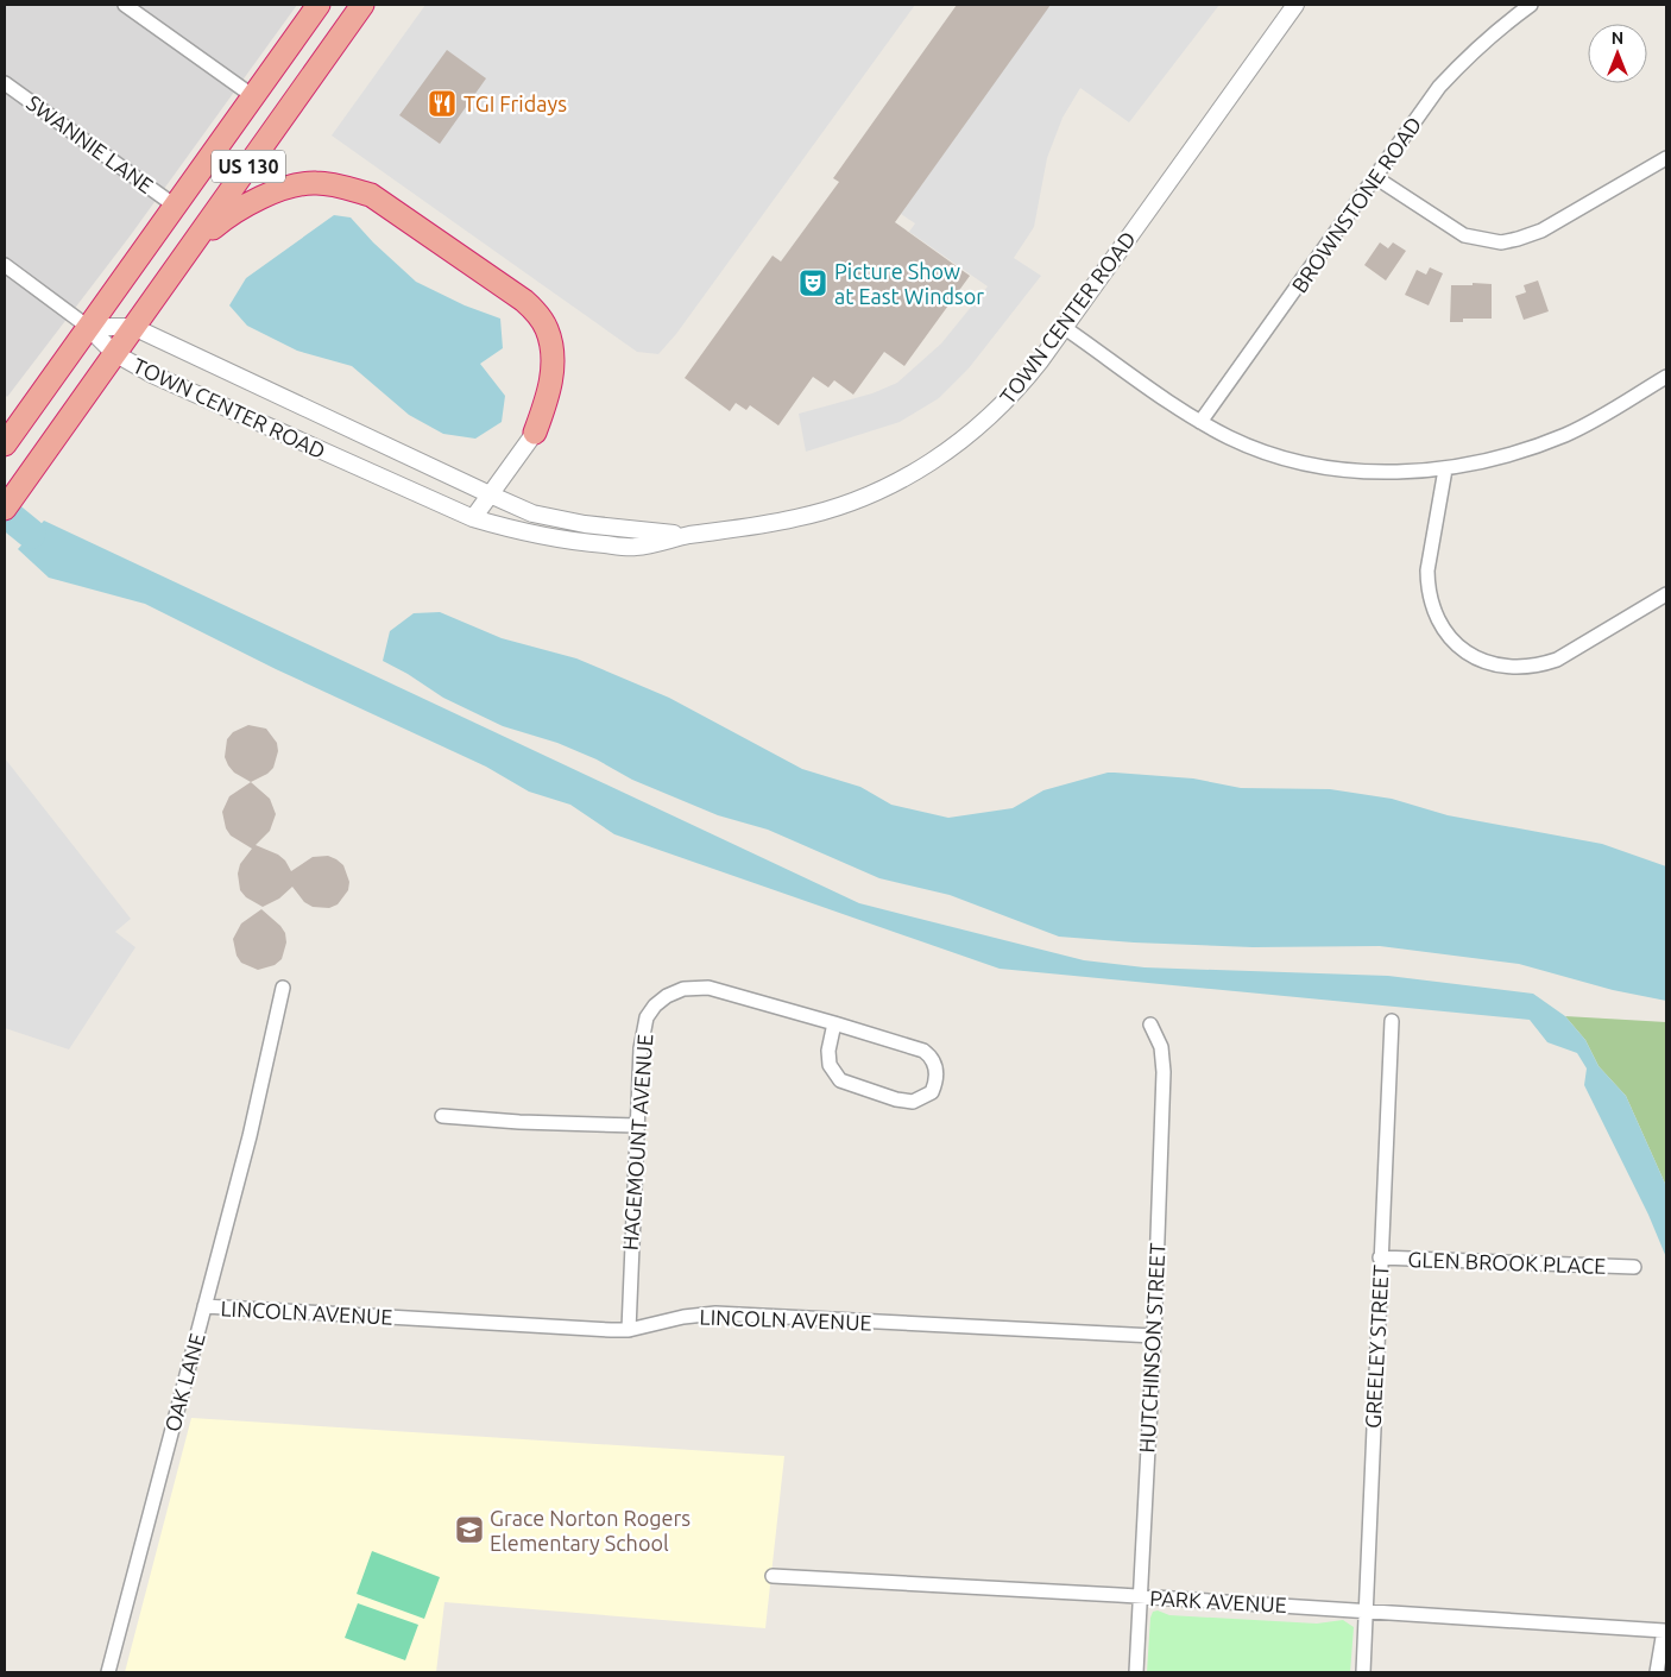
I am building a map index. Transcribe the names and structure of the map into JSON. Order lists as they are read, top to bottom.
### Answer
{
  "streets": {
    "highway": ["US 130"],
    "street": [
      "SWANNIE LANE",
      "BROWNSTONE ROAD",
      "TOWN CENTER ROAD",
      "HAGEMOUNT AVENUE",
      "GLEN BROOK PLACE",
      "LINCOLN AVENUE",
      "GREELEY STREET",
      "HUTCHINSON STREET",
      "OAK LANE",
      "PARK AVENUE"
    ]
  },
  "crossings": [
    ["SWANNIE LANE", "US 130"],
    ["US 130", "TOWN CENTER ROAD"],
    ["HAGEMOUNT AVENUE", "LINCOLN AVENUE"],
    ["GLEN BROOK PLACE", "GREELEY STREET"],
    ["LINCOLN AVENUE", "HUTCHINSON STREET"],
    ["LINCOLN AVENUE", "OAK LANE"],
    ["GREELEY STREET", "PARK AVENUE"],
    ["HUTCHINSON STREET", "PARK AVENUE"]
  ],
  "places": {
    "restaurant": ["TGI Fridays"],
    "theatre": ["Picture Show at East Windsor"],
    "school or university": ["Grace Norton Rogers Elementary School"]
  },
  "north": "top"
}
